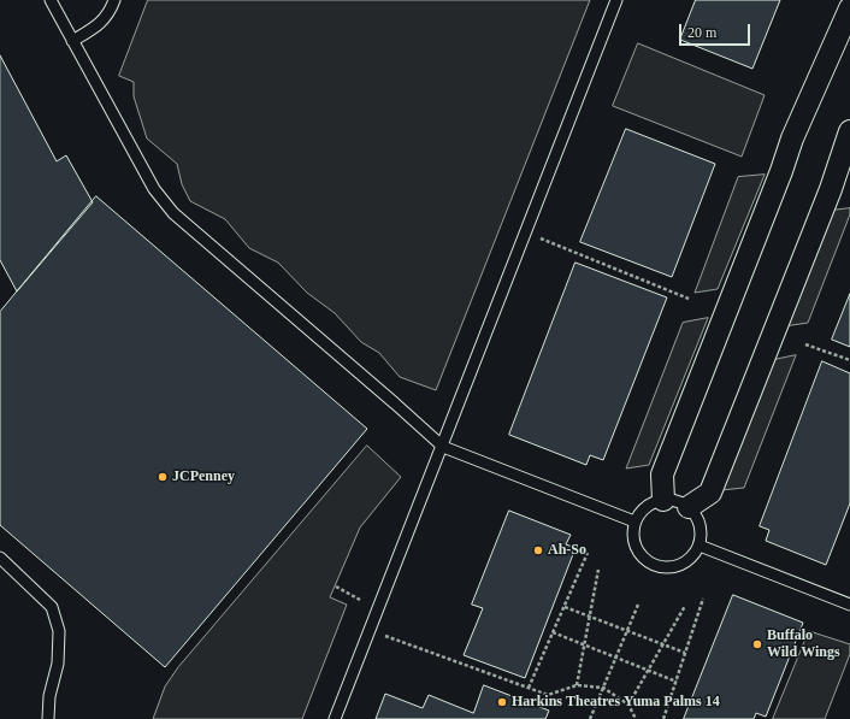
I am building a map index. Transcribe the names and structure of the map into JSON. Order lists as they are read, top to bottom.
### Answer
{
  "places": [
    "JCPenney",
    "Ah-So",
    "Buffalo Wild Wings",
    "Harkins Theatres Yuma Palms 14"
  ],
  "scale_bar": "20 m"
}
